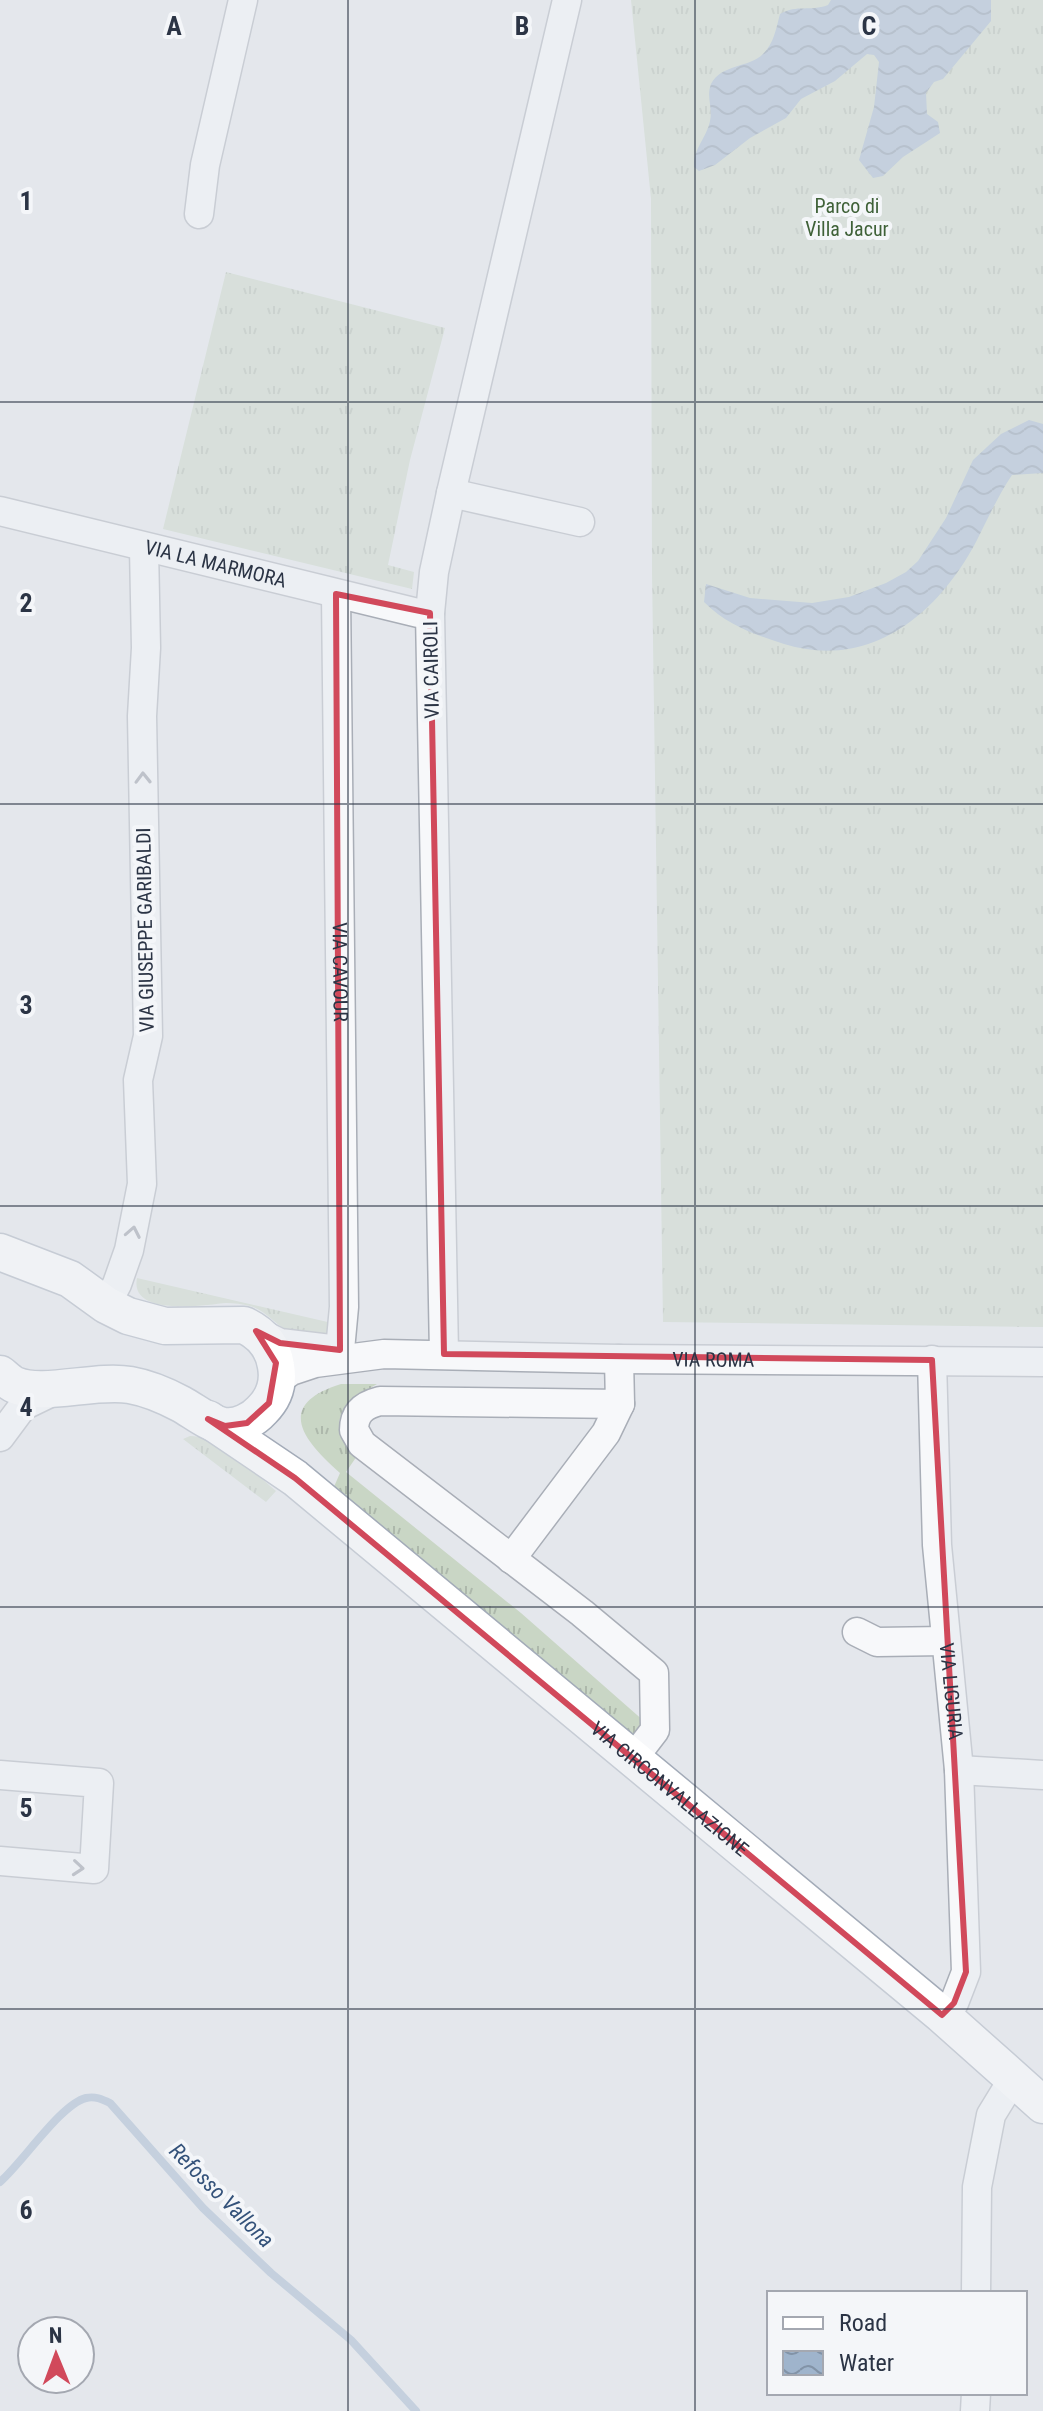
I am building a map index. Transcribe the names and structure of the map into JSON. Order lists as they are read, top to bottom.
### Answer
{
  "streets": {
    "main road": ["VIA ROMA", "VIA CIRCONVALLAZIONE"],
    "street": [
      "VIA LA MARMORA",
      "VIA CAIROLI",
      "VIA GIUSEPPE GARIBALDI",
      "VIA CAVOUR",
      "VIA LIGURIA"
    ]
  },
  "crossings": [
    ["VIA LA MARMORA", "VIA CAIROLI"],
    ["VIA LA MARMORA", "VIA GIUSEPPE GARIBALDI"],
    ["VIA LA MARMORA", "VIA CAVOUR"],
    ["VIA CAIROLI", "VIA ROMA"],
    ["VIA GIUSEPPE GARIBALDI", "VIA ROMA"],
    ["VIA CAVOUR", "VIA ROMA"],
    ["VIA ROMA", "VIA LIGURIA"],
    ["VIA ROMA", "VIA CIRCONVALLAZIONE"],
    ["VIA LIGURIA", "VIA CIRCONVALLAZIONE"]
  ],
  "one_way": ["VIA GIUSEPPE GARIBALDI"],
  "water": ["Refosso Vallona"],
  "parks": ["Parco di Villa Jacur"],
  "legend": ["Road", "Water"],
  "north": "top",
  "grid": {
    "columns": ["A", "B", "C"],
    "rows": [
      "1",
      "2",
      "3",
      "4",
      "5",
      "6"
    ]
  }
}
